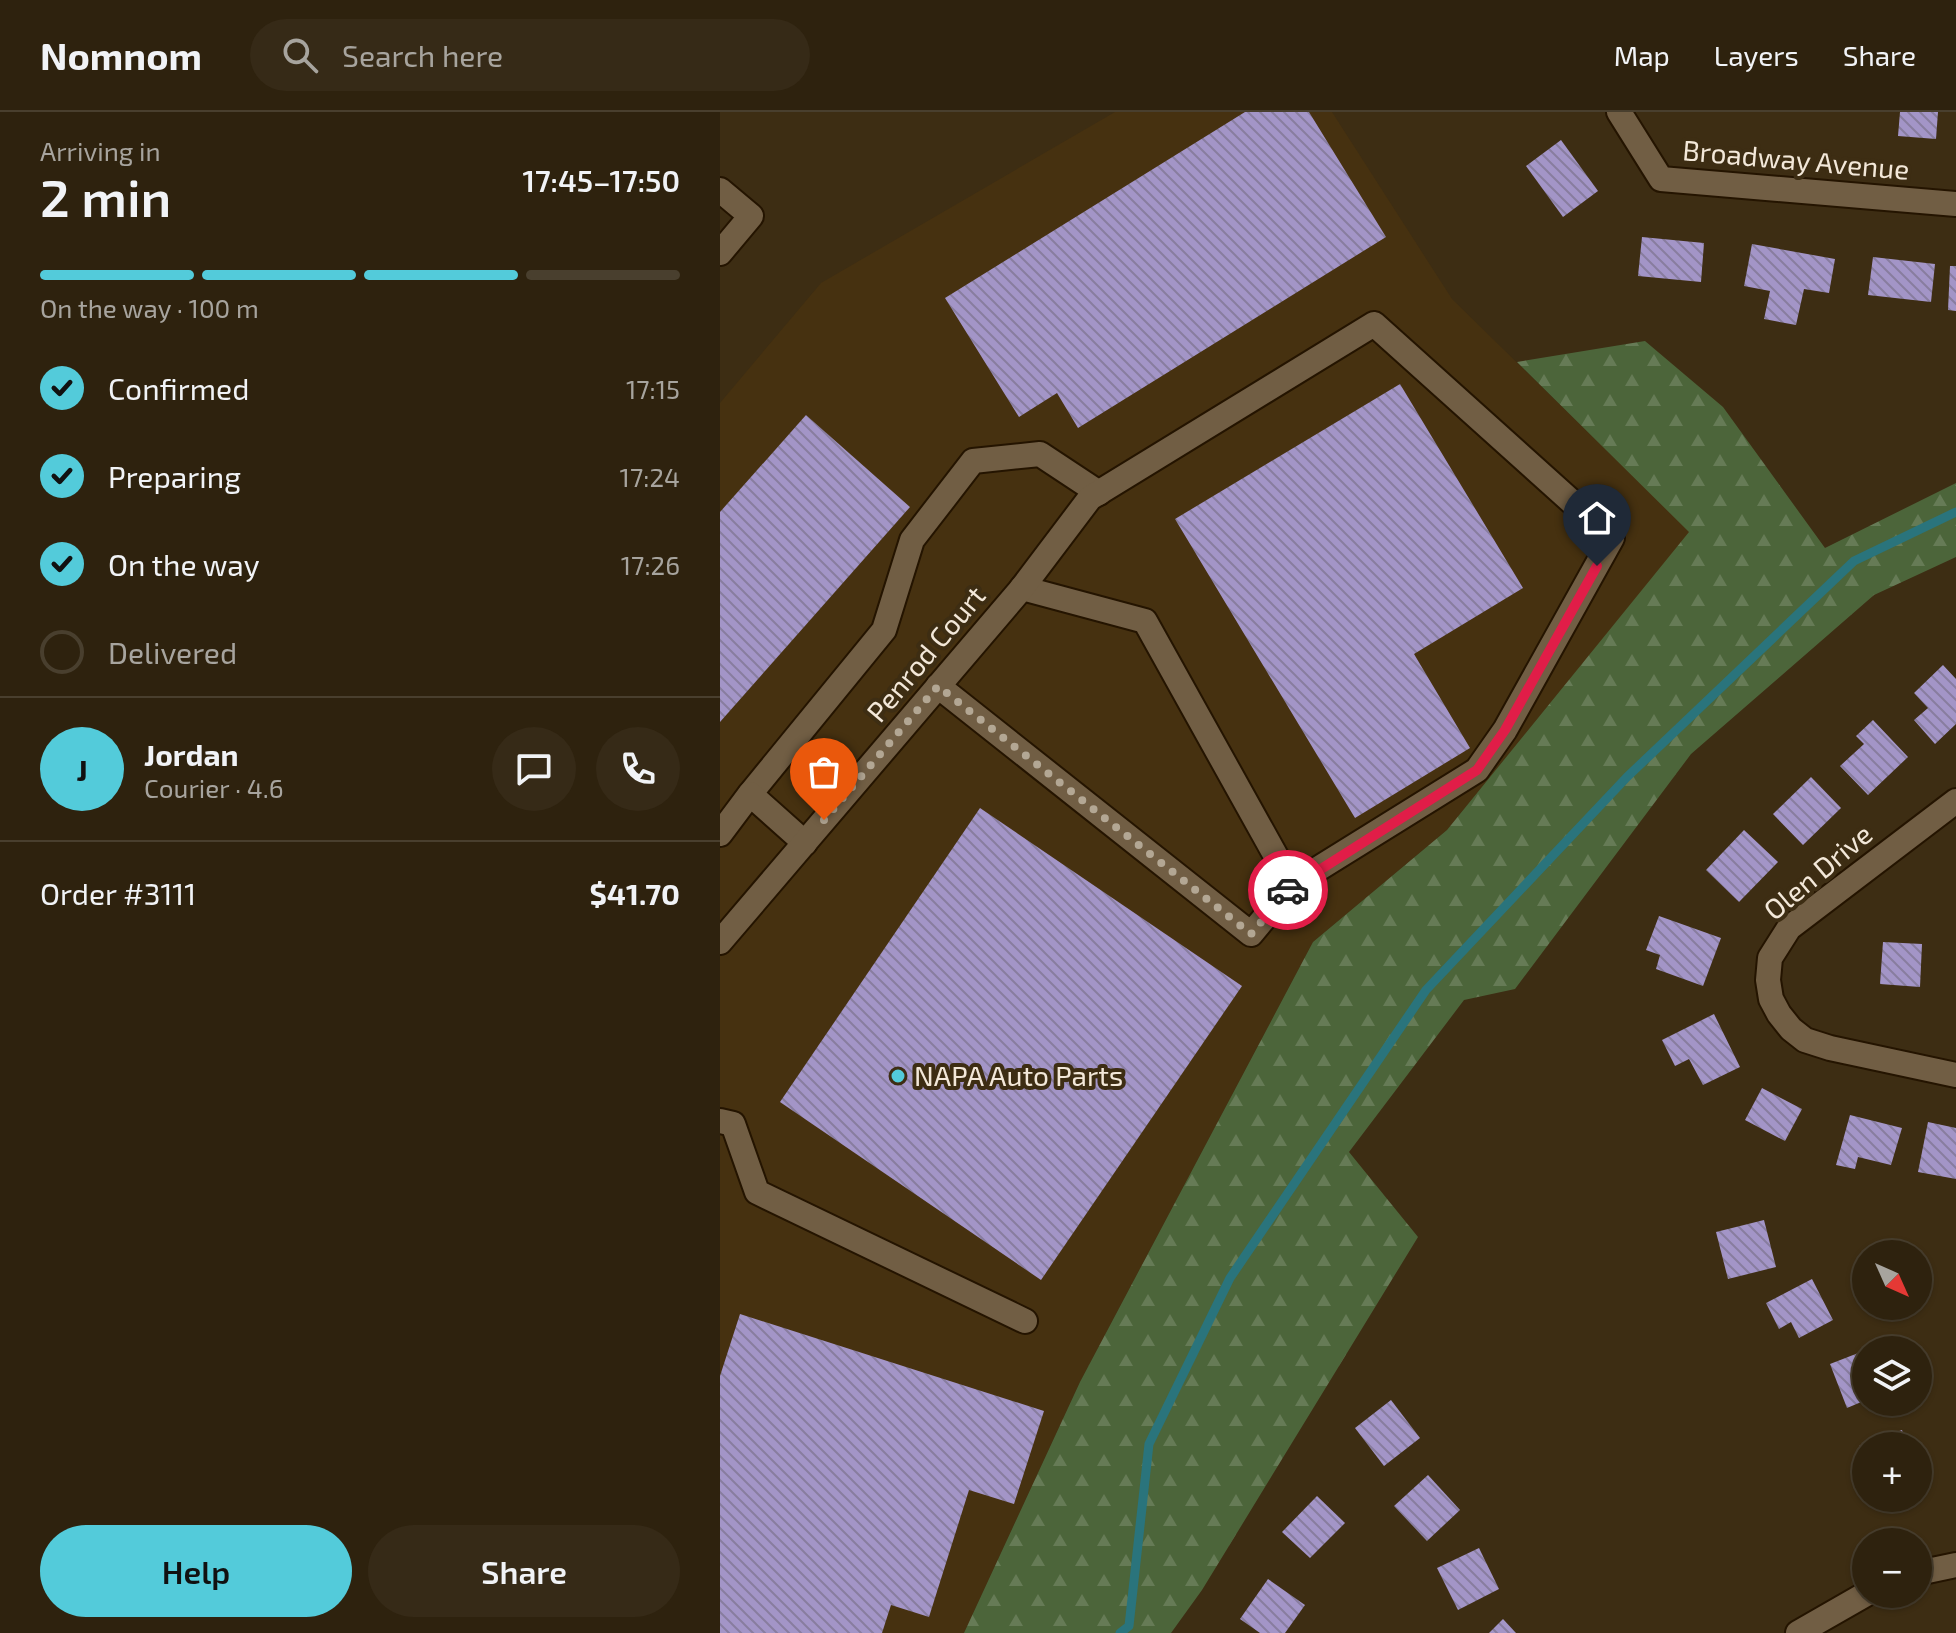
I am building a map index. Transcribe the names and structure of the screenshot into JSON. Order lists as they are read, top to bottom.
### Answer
{
  "streets": {
    "street": ["Broadway Avenue", "Penrod Court", "Olen Drive"]
  },
  "places": ["NAPA Auto Parts"],
  "north": "bottom right",
  "page": {
    "header": "Nomnom",
    "search": "Search here",
    "nav": ["Map", "Layers", "Share"],
    "heading": ["2 min", "Arriving in", "17:45–17:50"],
    "panel": [
      "Jordan",
      "Courier · 4.6",
      "Order #3111",
      "$41.70"
    ],
    "bar": "On the way · 100 m",
    "list": [
      ["Confirmed", "17:15"],
      ["Preparing", "17:24"],
      ["On the way", "17:26"],
      "Delivered"
    ],
    "round": "J",
    "map_buttons": ["+", "−"],
    "buttons": ["Help", "Share"]
  }
}
